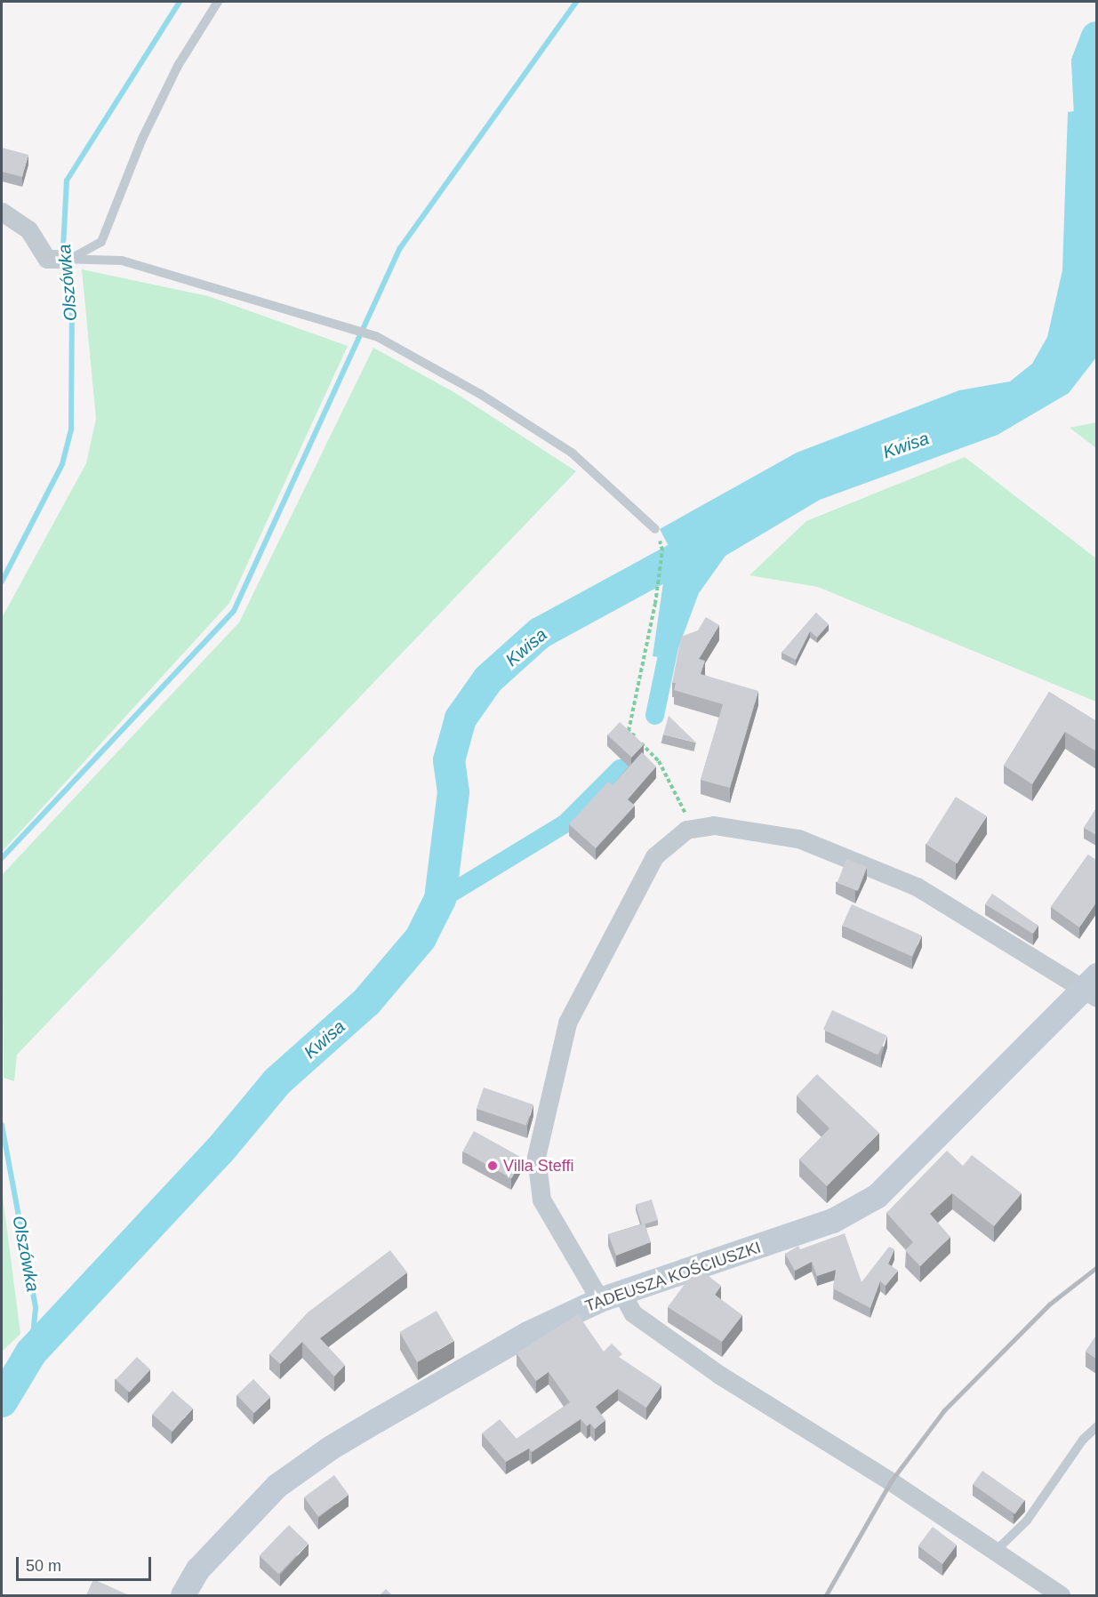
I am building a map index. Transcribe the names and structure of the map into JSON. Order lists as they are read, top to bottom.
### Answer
{
  "streets": {
    "main road": ["TADEUSZA KOŚCIUSZKI"]
  },
  "water": ["Olszówka", "Kwisa"],
  "places": ["Villa Steffi"],
  "scale_bar": "50 m"
}
